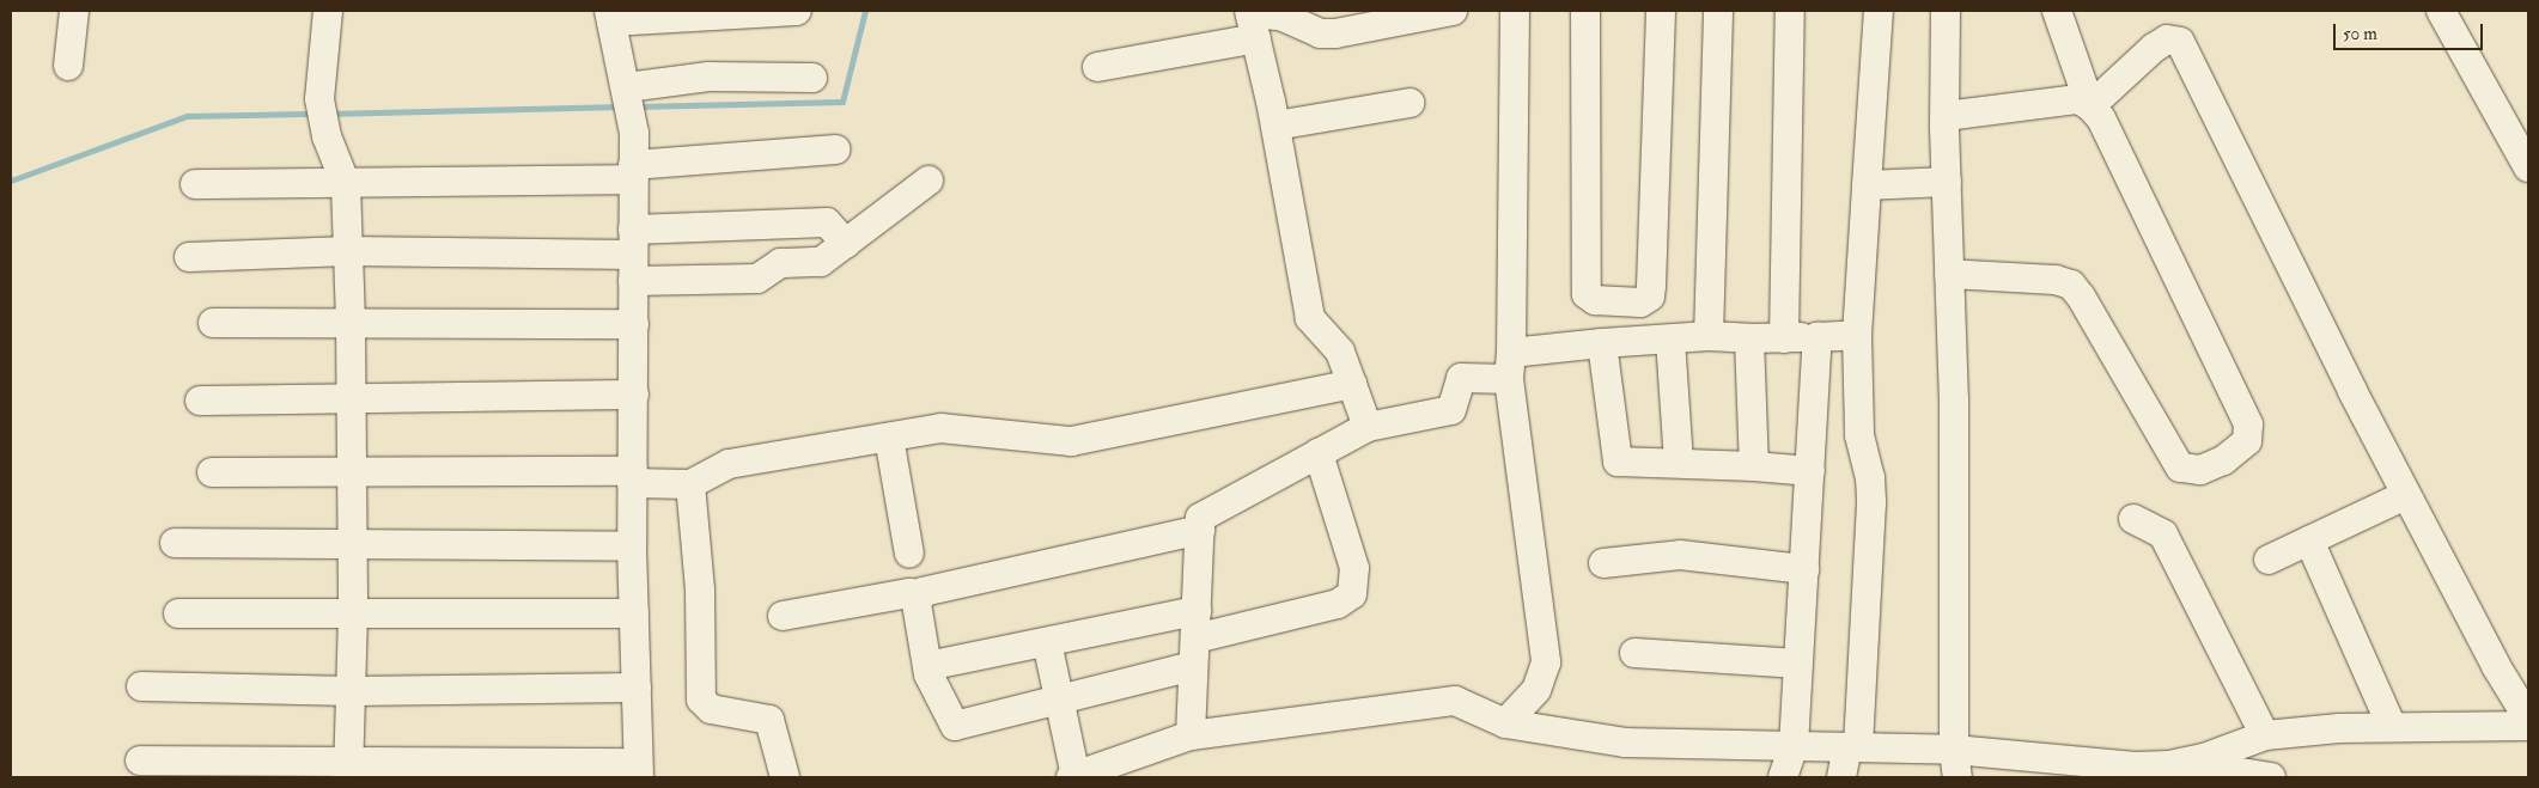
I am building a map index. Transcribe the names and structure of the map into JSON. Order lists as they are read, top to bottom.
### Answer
{
  "scale_bar": "50 m"
}
